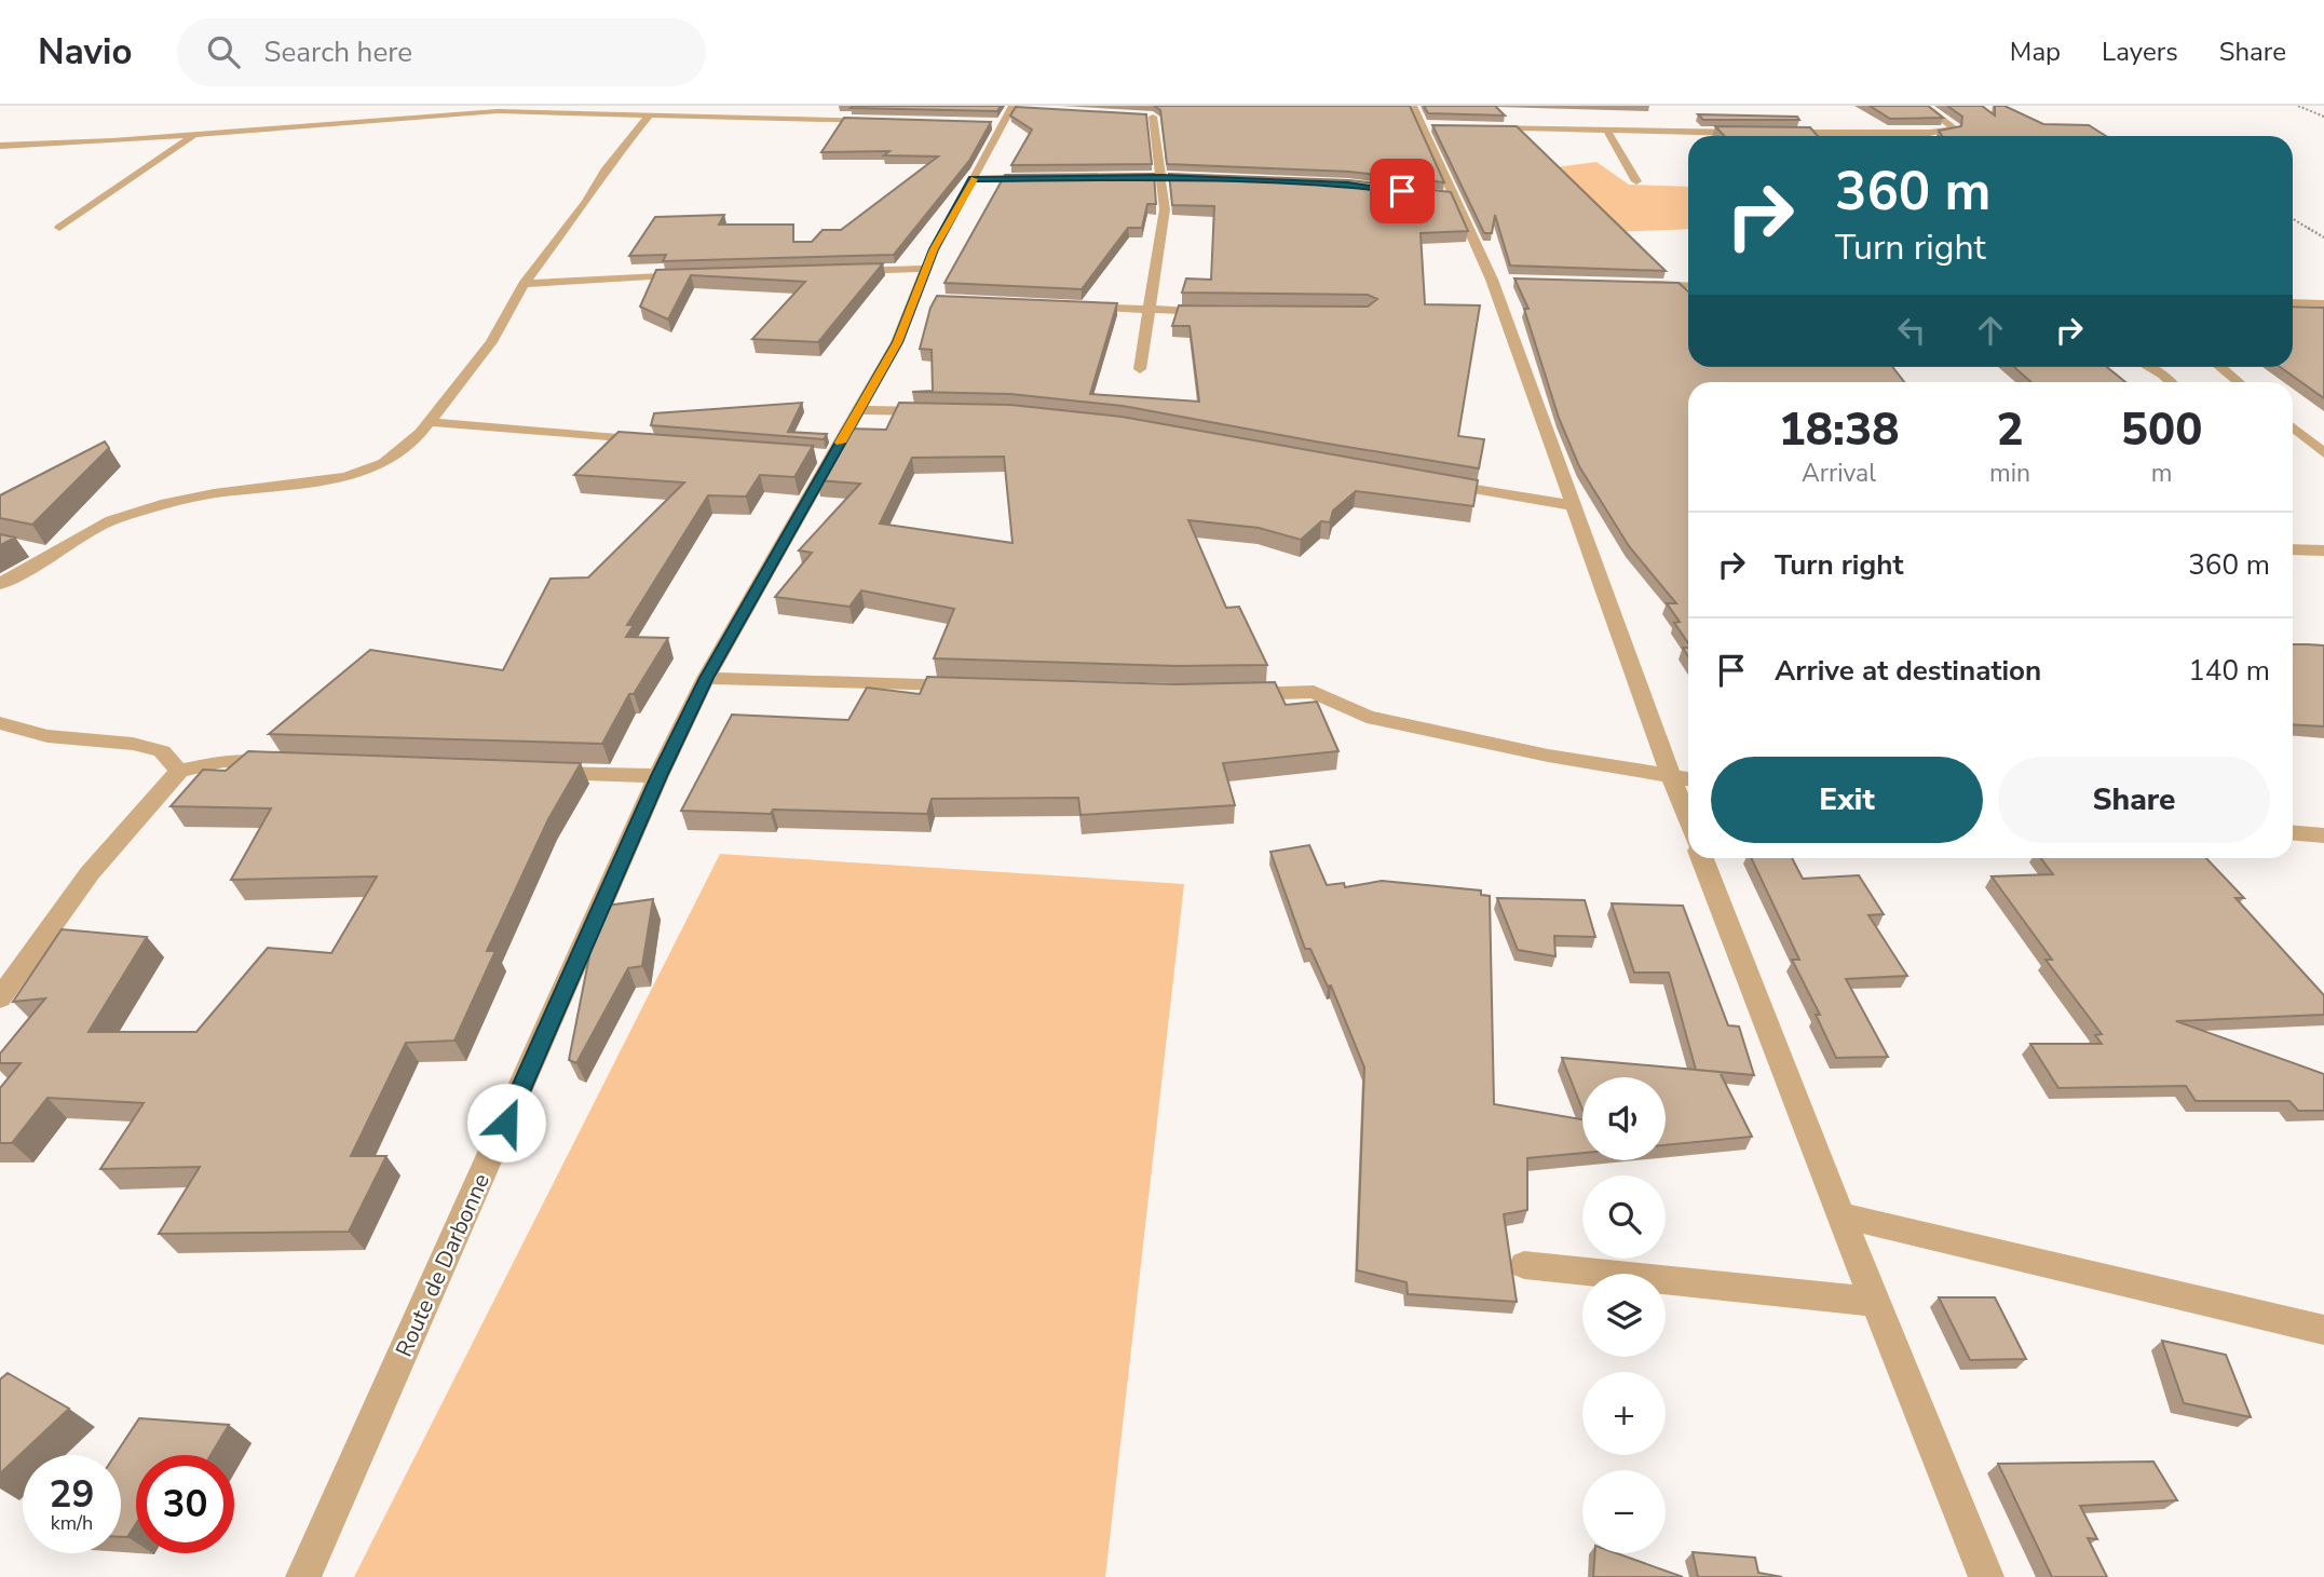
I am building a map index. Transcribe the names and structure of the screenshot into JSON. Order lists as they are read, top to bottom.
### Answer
{
  "streets": {
    "street": ["Route de Darbonne"]
  },
  "page": {
    "header": "Navio",
    "search": "Search here",
    "nav": ["Map", "Layers", "Share"],
    "turn": ["360 m", "Turn right"],
    "eta": [
      "18:38",
      "Arrival",
      "2",
      "min",
      "500",
      "m"
    ],
    "list": [
      {
        "name": "Turn right",
        "value": "360 m"
      },
      {
        "name": "Arrive at destination",
        "value": "140 m"
      }
    ],
    "buttons": ["Exit", "Share"],
    "map_buttons": ["+", "−"],
    "speed": "29 km/h",
    "limit": "30"
  }
}
